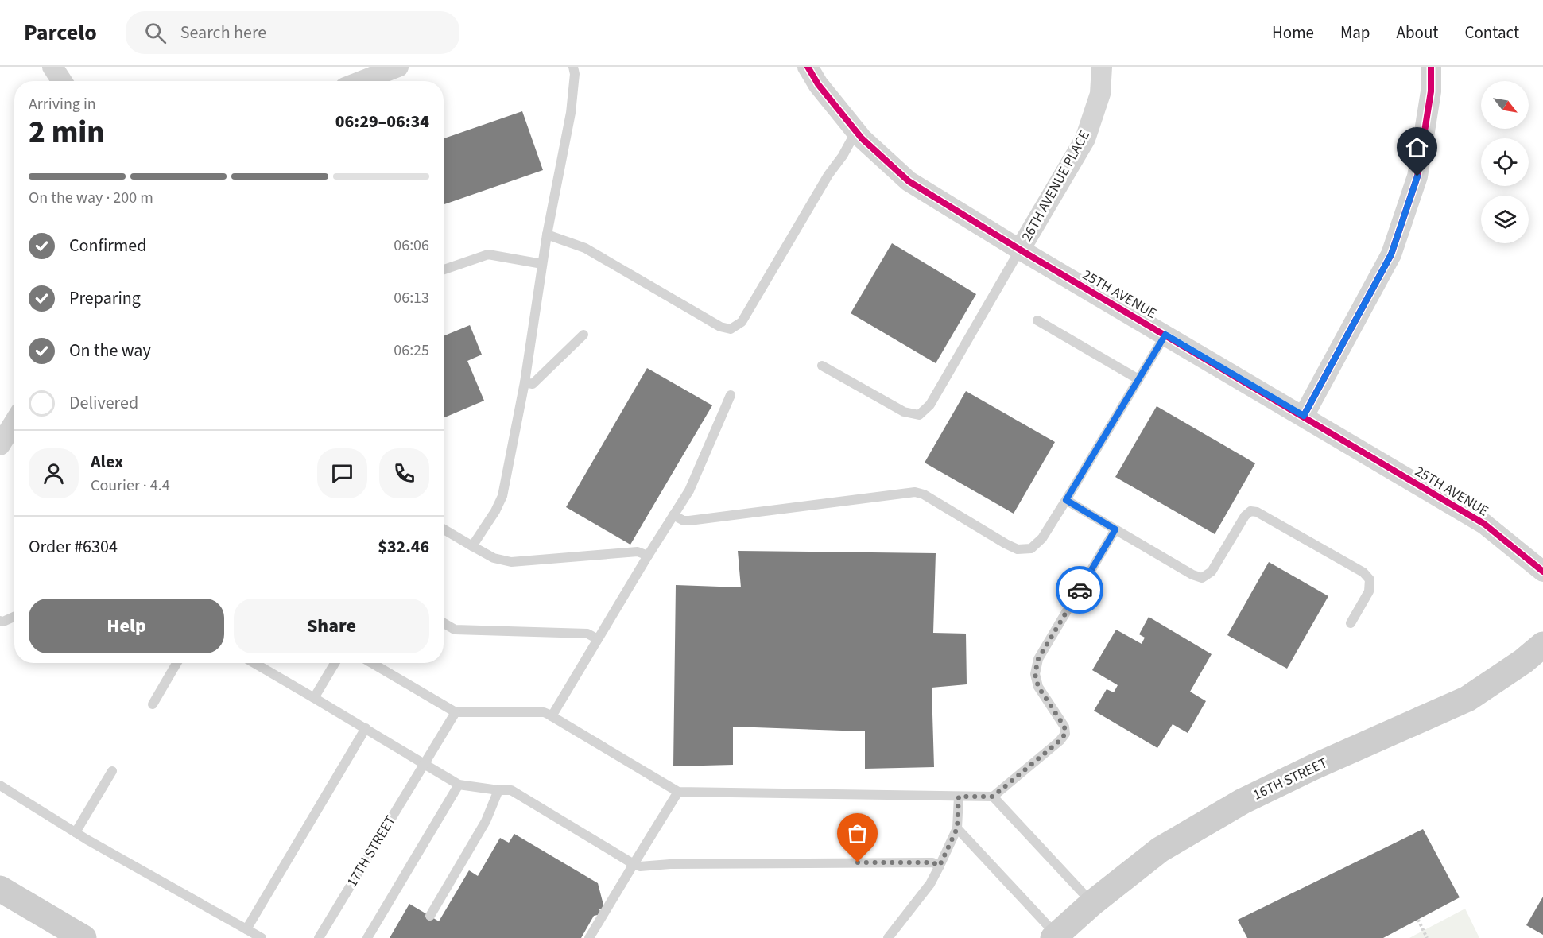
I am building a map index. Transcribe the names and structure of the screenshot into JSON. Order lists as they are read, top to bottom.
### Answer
{
  "streets": {
    "main road": ["16TH STREET"],
    "street": ["26TH AVENUE PLACE", "25TH AVENUE"],
    "lane": ["17TH STREET"]
  },
  "crossings": [
    ["26TH AVENUE PLACE", "25TH AVENUE"]
  ],
  "north": "bottom right",
  "page": {
    "header": "Parcelo",
    "search": "Search here",
    "nav": [
      "Home",
      "Map",
      "About",
      "Contact"
    ],
    "heading": ["2 min", "Arriving in", "06:29–06:34"],
    "panel": [
      "Alex",
      "Courier · 4.4",
      "Order #6304",
      "$32.46"
    ],
    "bar": "On the way · 200 m",
    "list": [
      ["Confirmed", "06:06"],
      ["Preparing", "06:13"],
      ["On the way", "06:25"],
      "Delivered"
    ],
    "buttons": ["Help", "Share"]
  }
}
